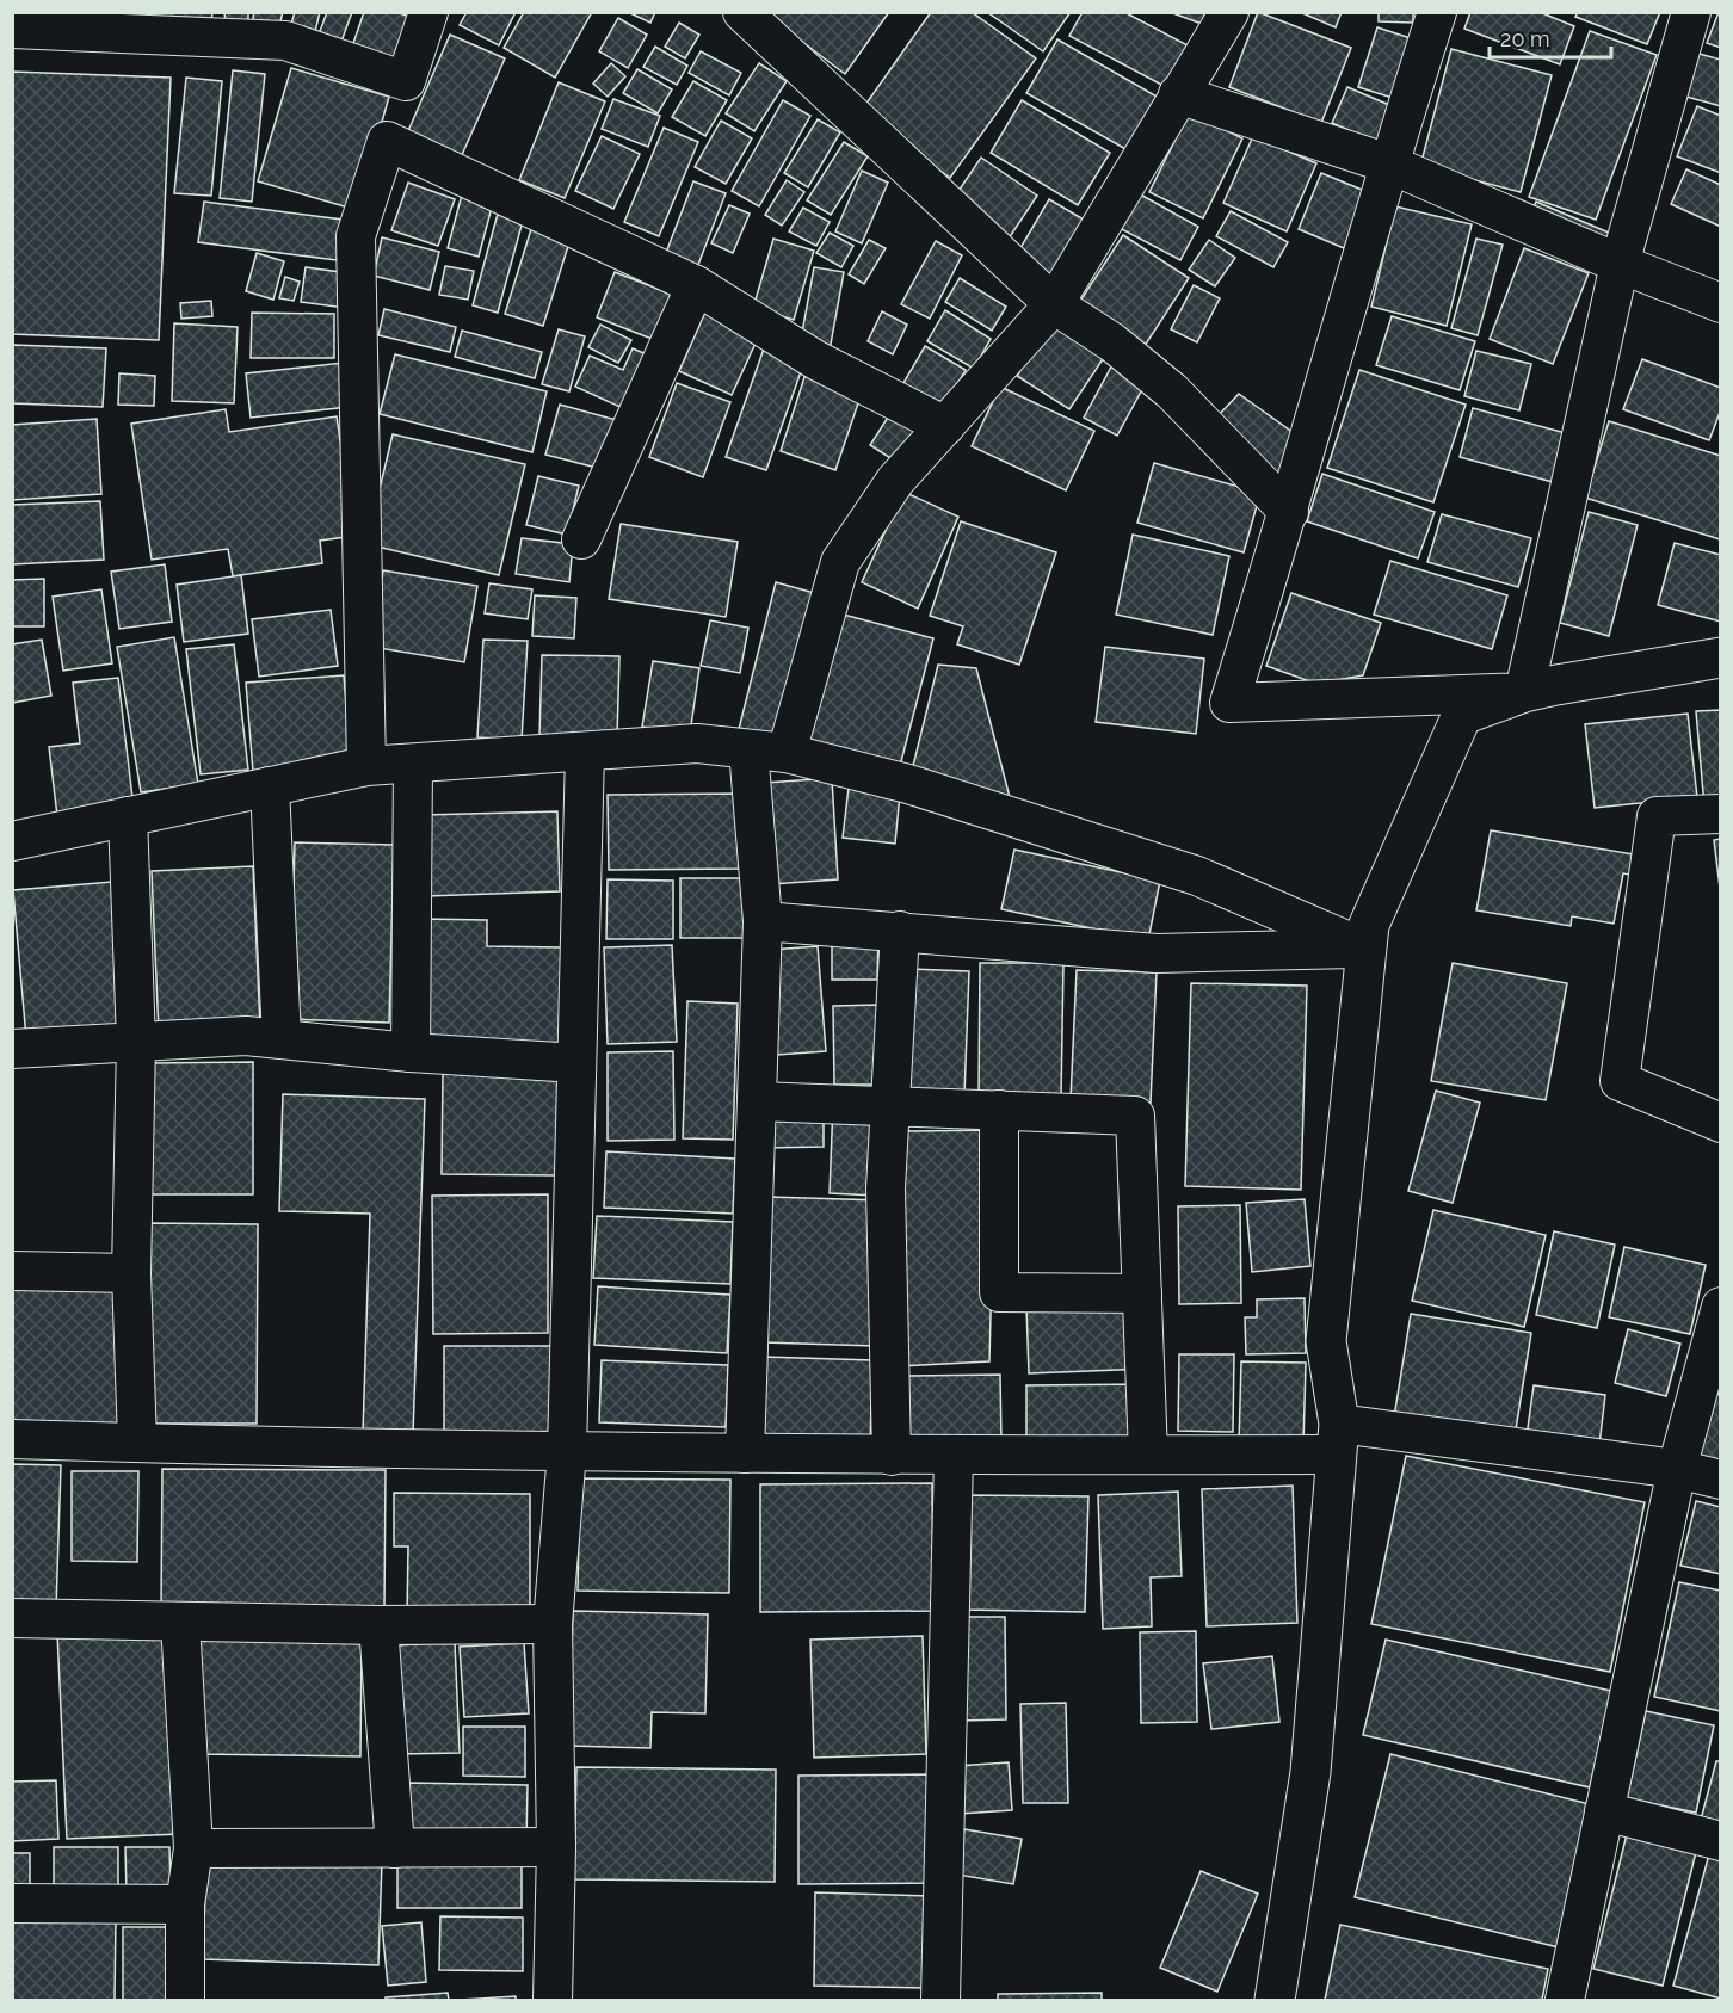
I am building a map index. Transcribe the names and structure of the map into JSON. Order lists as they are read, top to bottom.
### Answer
{
  "scale_bar": "20 m"
}
